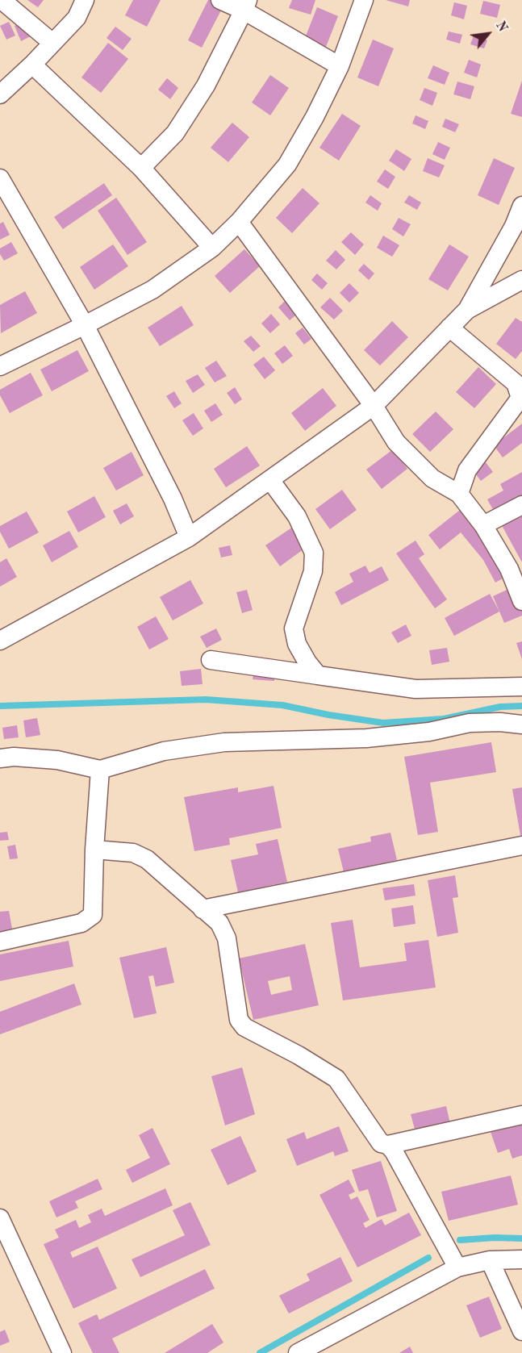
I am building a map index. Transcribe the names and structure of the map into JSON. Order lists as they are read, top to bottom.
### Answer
{
  "north": "top right"
}
